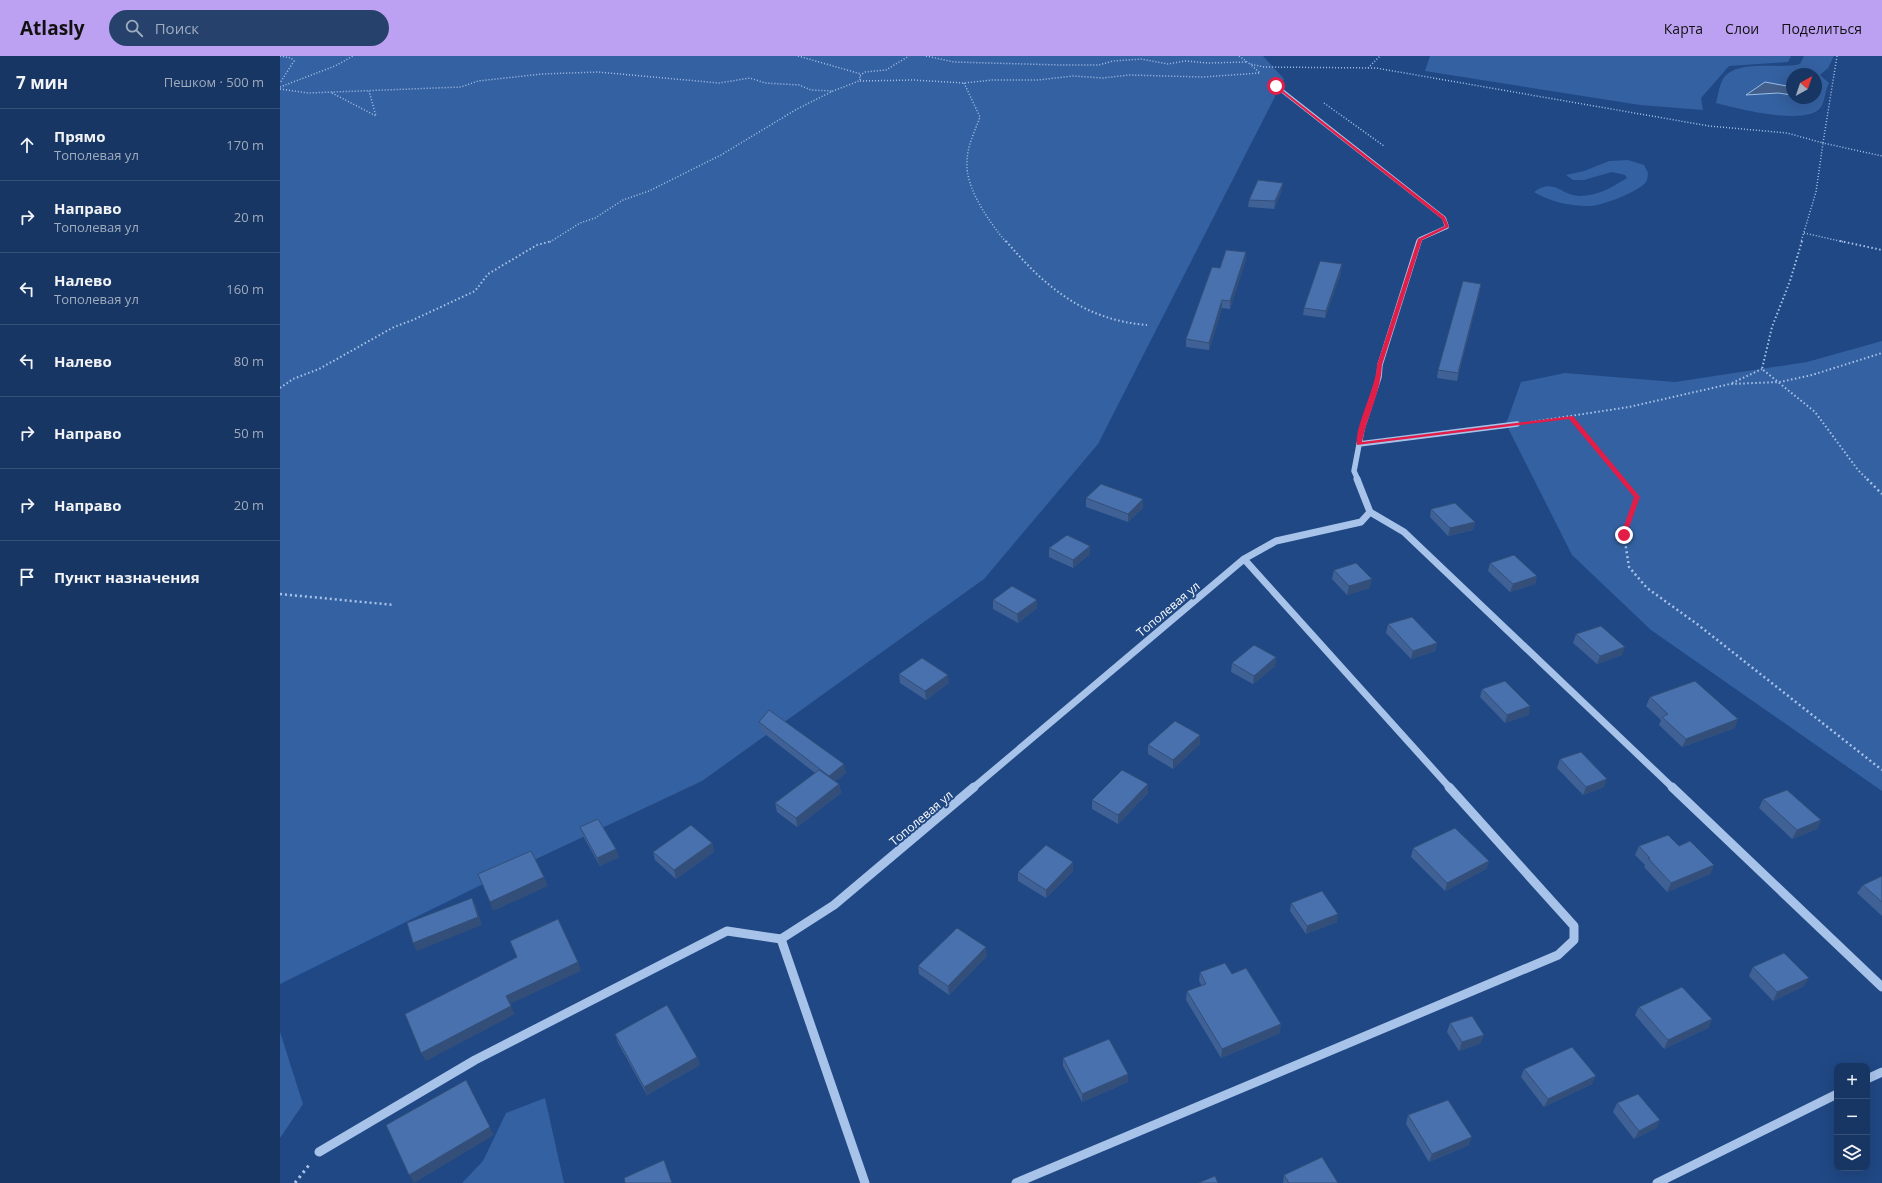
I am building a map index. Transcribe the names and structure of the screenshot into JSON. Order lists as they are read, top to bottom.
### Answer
{
  "streets": {
    "street": ["Тополевая ул"]
  },
  "north": "top right",
  "page": {
    "header": "Atlasly",
    "search": "Поиск",
    "nav": ["Карта", "Слои", "Поделиться"],
    "heading": ["7 мин", "Пешком · 500 m"],
    "list": [
      ["Прямо", "Тополевая ул", "170 m"],
      ["Направо", "Тополевая ул", "20 m"],
      ["Налево", "Тополевая ул", "160 m"],
      ["Налево", "80 m"],
      ["Направо", "50 m"],
      ["Направо", "20 m"],
      "Пункт назначения"
    ],
    "map_buttons": ["+", "−"]
  }
}
